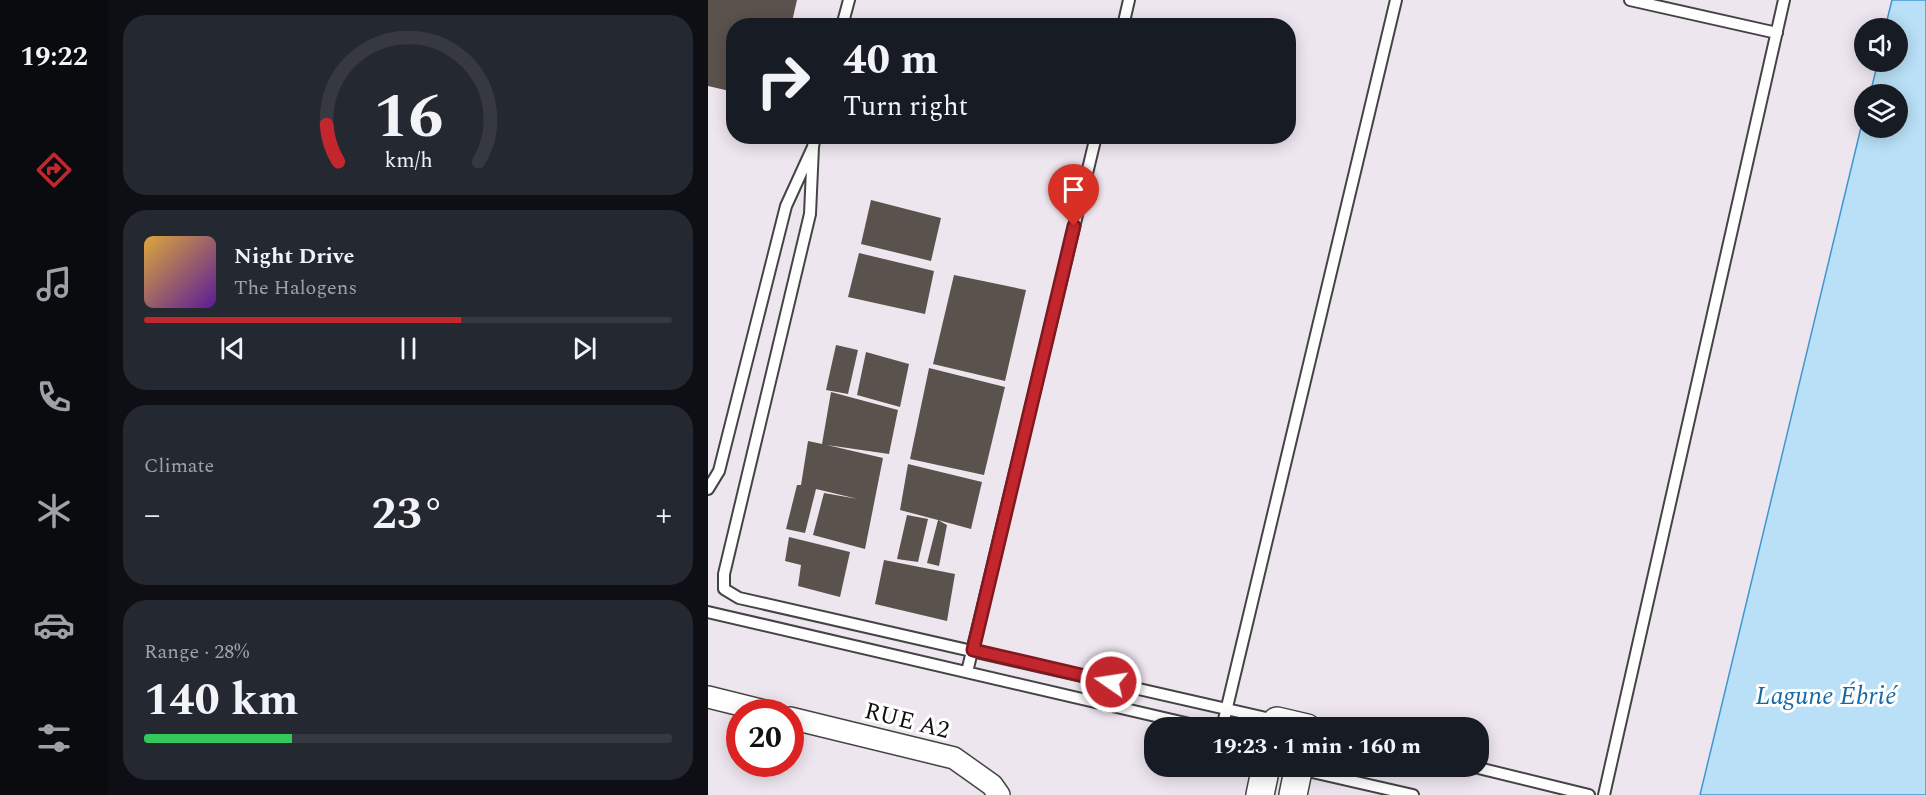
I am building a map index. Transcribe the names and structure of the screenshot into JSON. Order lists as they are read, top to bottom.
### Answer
{
  "streets": {
    "street": ["RUE A2"]
  },
  "water": ["Lagune Ébrié"],
  "page": {
    "tabs": "19:22",
    "turn": ["40 m", "Turn right"],
    "song": ["Night Drive", "The Halogens"],
    "tile": [
      "Climate",
      ["Range · 28%", "140 km"]
    ],
    "heat": ["−", "23°", "+"],
    "limit": "20",
    "trip": "19:23 · 1 min · 160 m",
    "gauge": ["16", "km/h"]
  }
}
